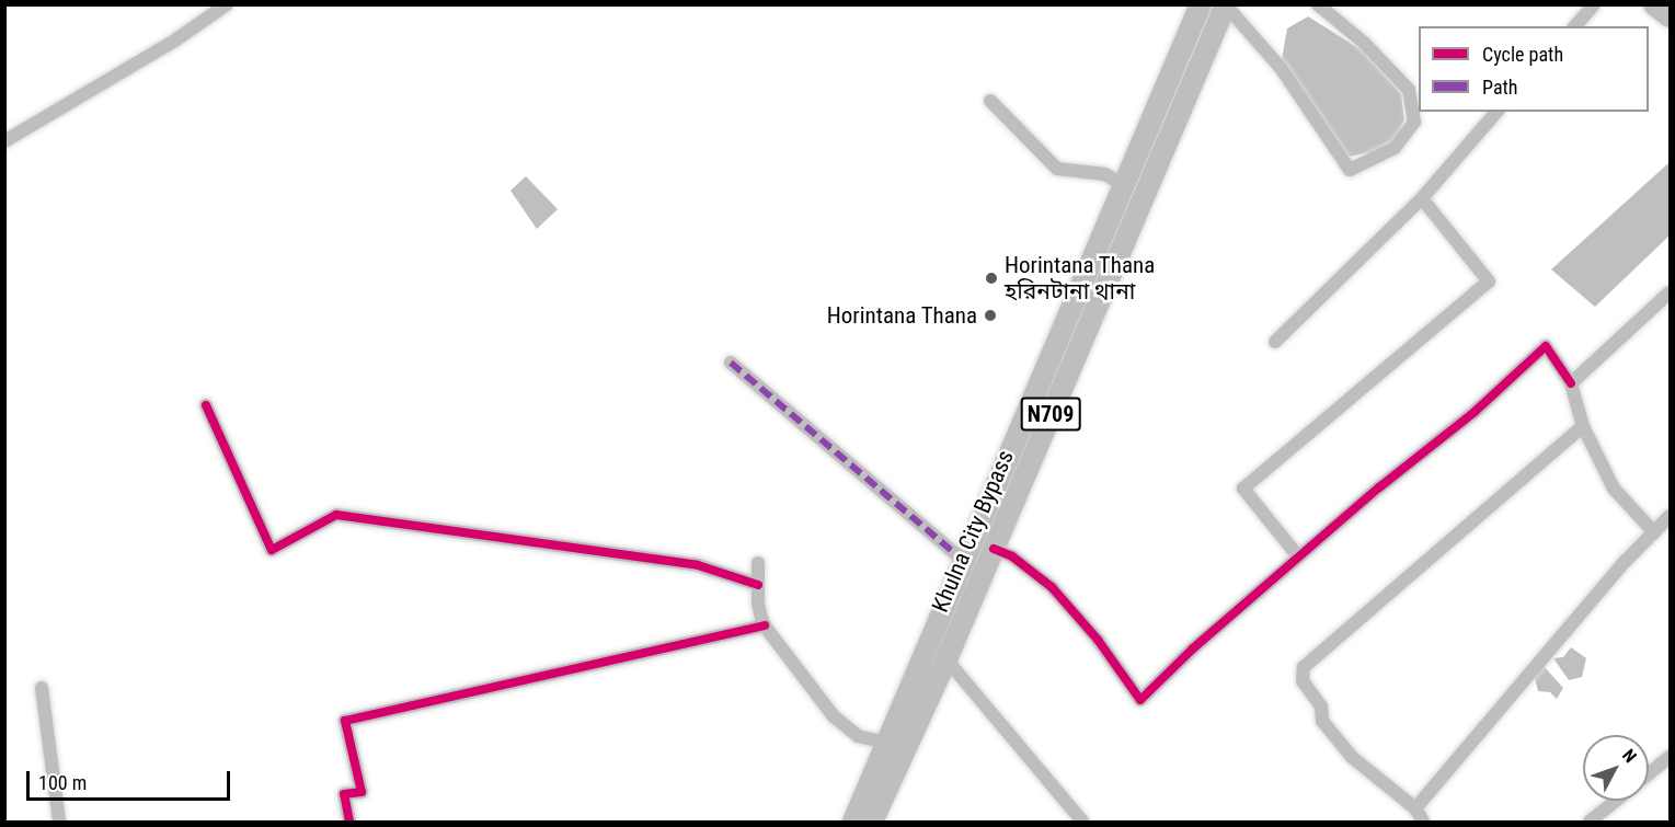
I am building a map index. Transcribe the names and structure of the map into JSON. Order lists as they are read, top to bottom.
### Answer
{
  "streets": {
    "highway": ["N709", "Khulna City Bypass"]
  },
  "places": ["Horintana Thana হরিনটানা থানা", "Horintana Thana"],
  "legend": ["Cycle path", "Path"],
  "scale_bar": "100 m",
  "north": "top right"
}
